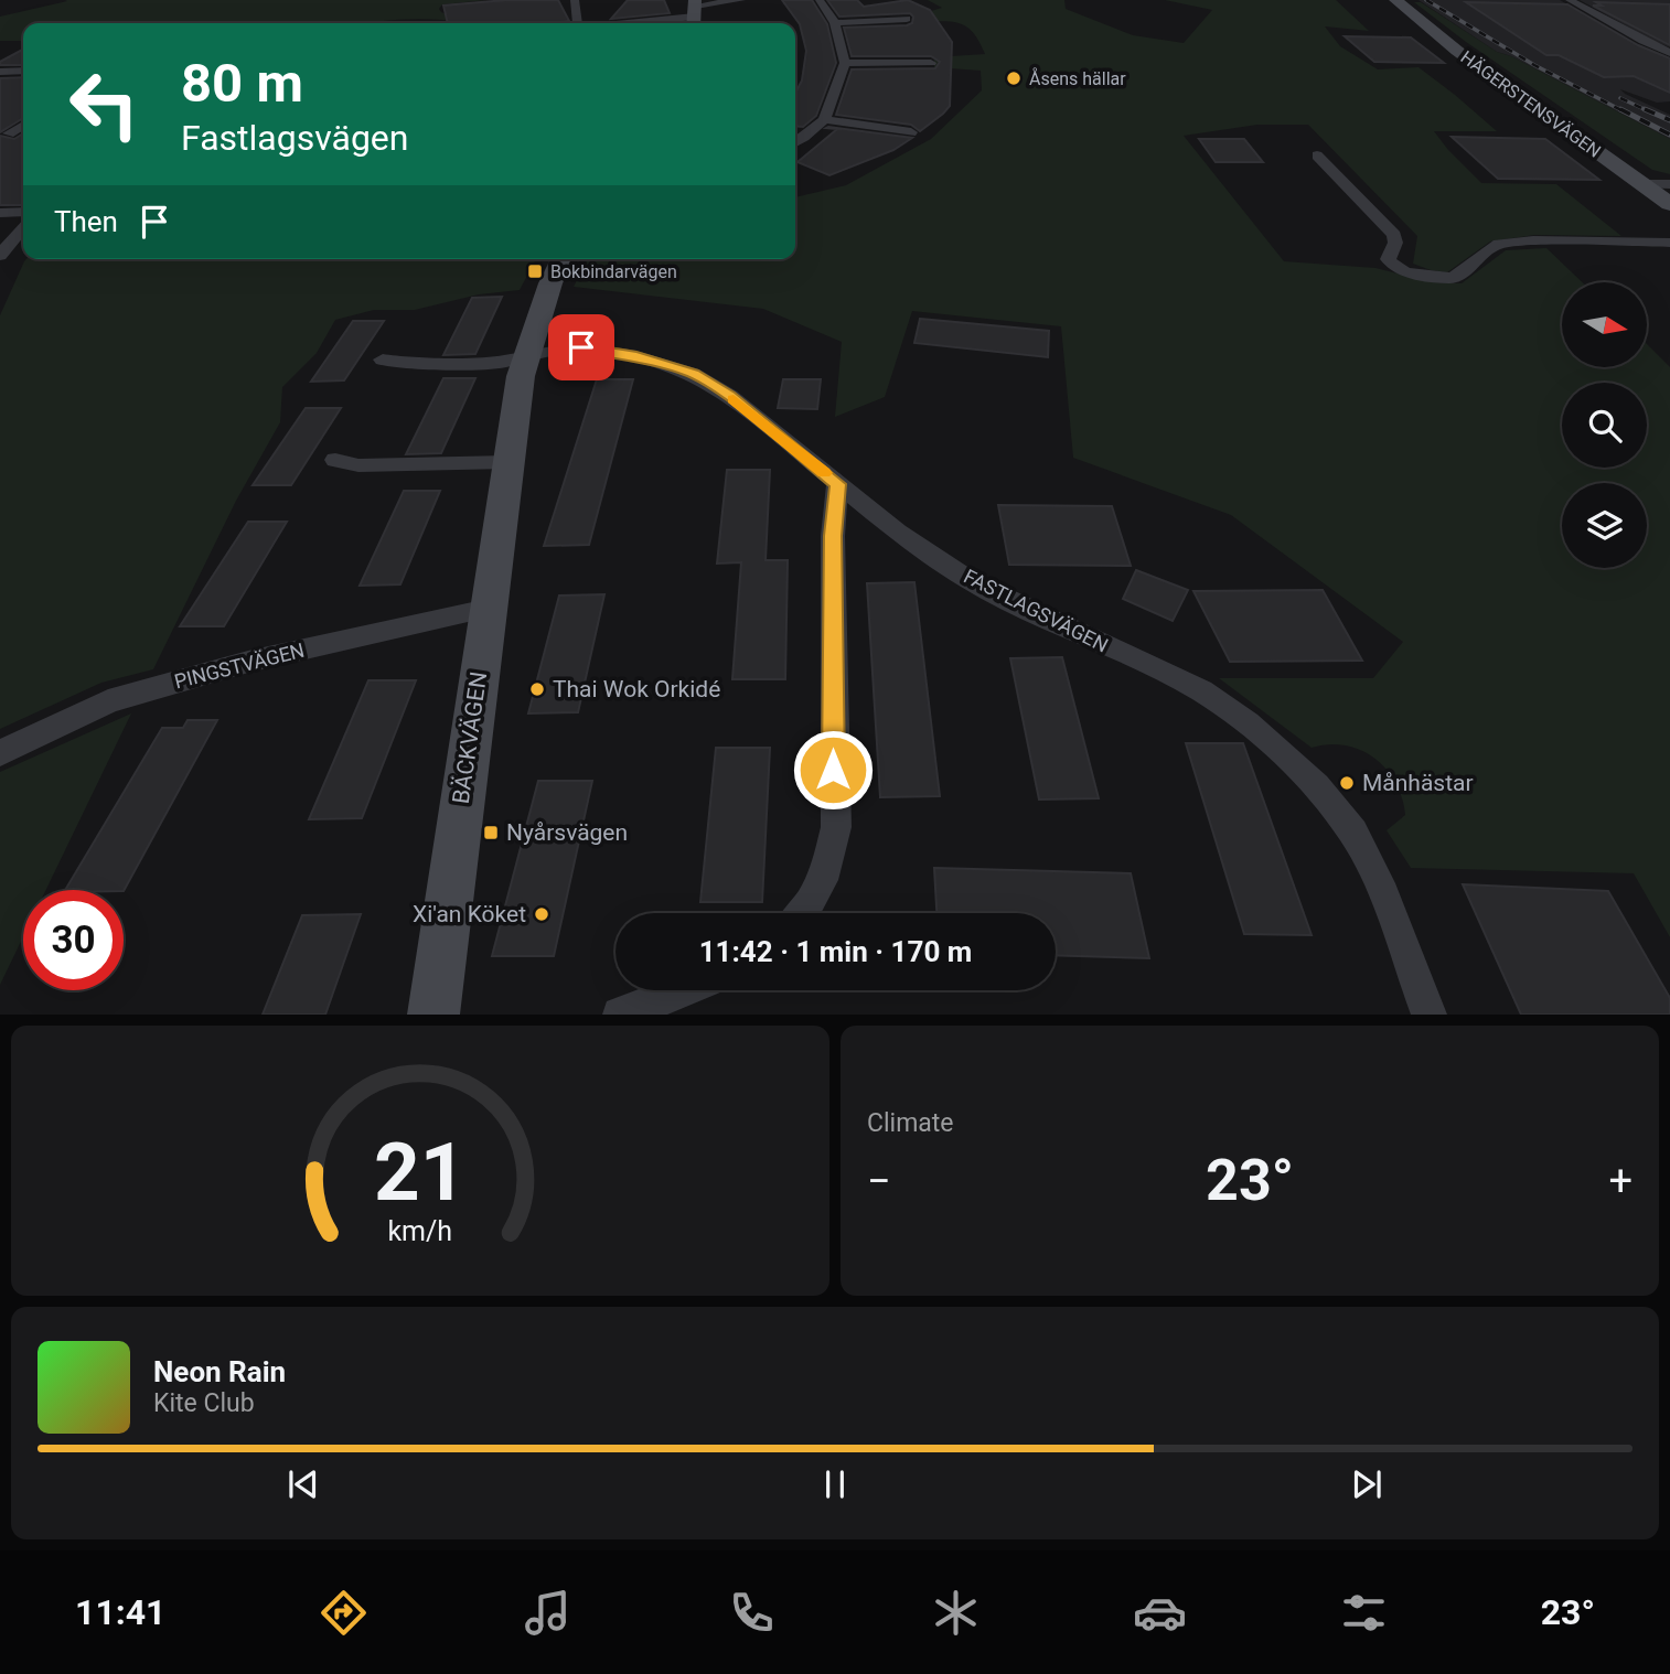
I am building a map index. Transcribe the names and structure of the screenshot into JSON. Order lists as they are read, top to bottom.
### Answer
{
  "streets": {
    "street": [
      "HÄGERSTENSVÄGEN",
      "FASTLAGSVÄGEN",
      "PINGSTVÄGEN",
      "BÄCKVÄGEN"
    ]
  },
  "crossings": [
    ["FASTLAGSVÄGEN", "BÄCKVÄGEN"],
    ["PINGSTVÄGEN", "BÄCKVÄGEN"]
  ],
  "places": {
    "other": [
      "Åsens hällar",
      "Thai Wok Orkidé",
      "Månhästar",
      "Xi'an Köket"
    ],
    "transit": ["Bokbindarvägen", "Nyårsvägen"]
  },
  "north": "right",
  "page": {
    "turn": ["80 m", "Fastlagsvägen"],
    "then": "Then",
    "limit": "30",
    "trip": "11:42 · 1 min · 170 m",
    "tile": "Climate",
    "heat": ["−", "23°", "+"],
    "song": ["Neon Rain", "Kite Club"],
    "tabs": ["11:41", "23°"],
    "gauge": ["21", "km/h"]
  }
}
